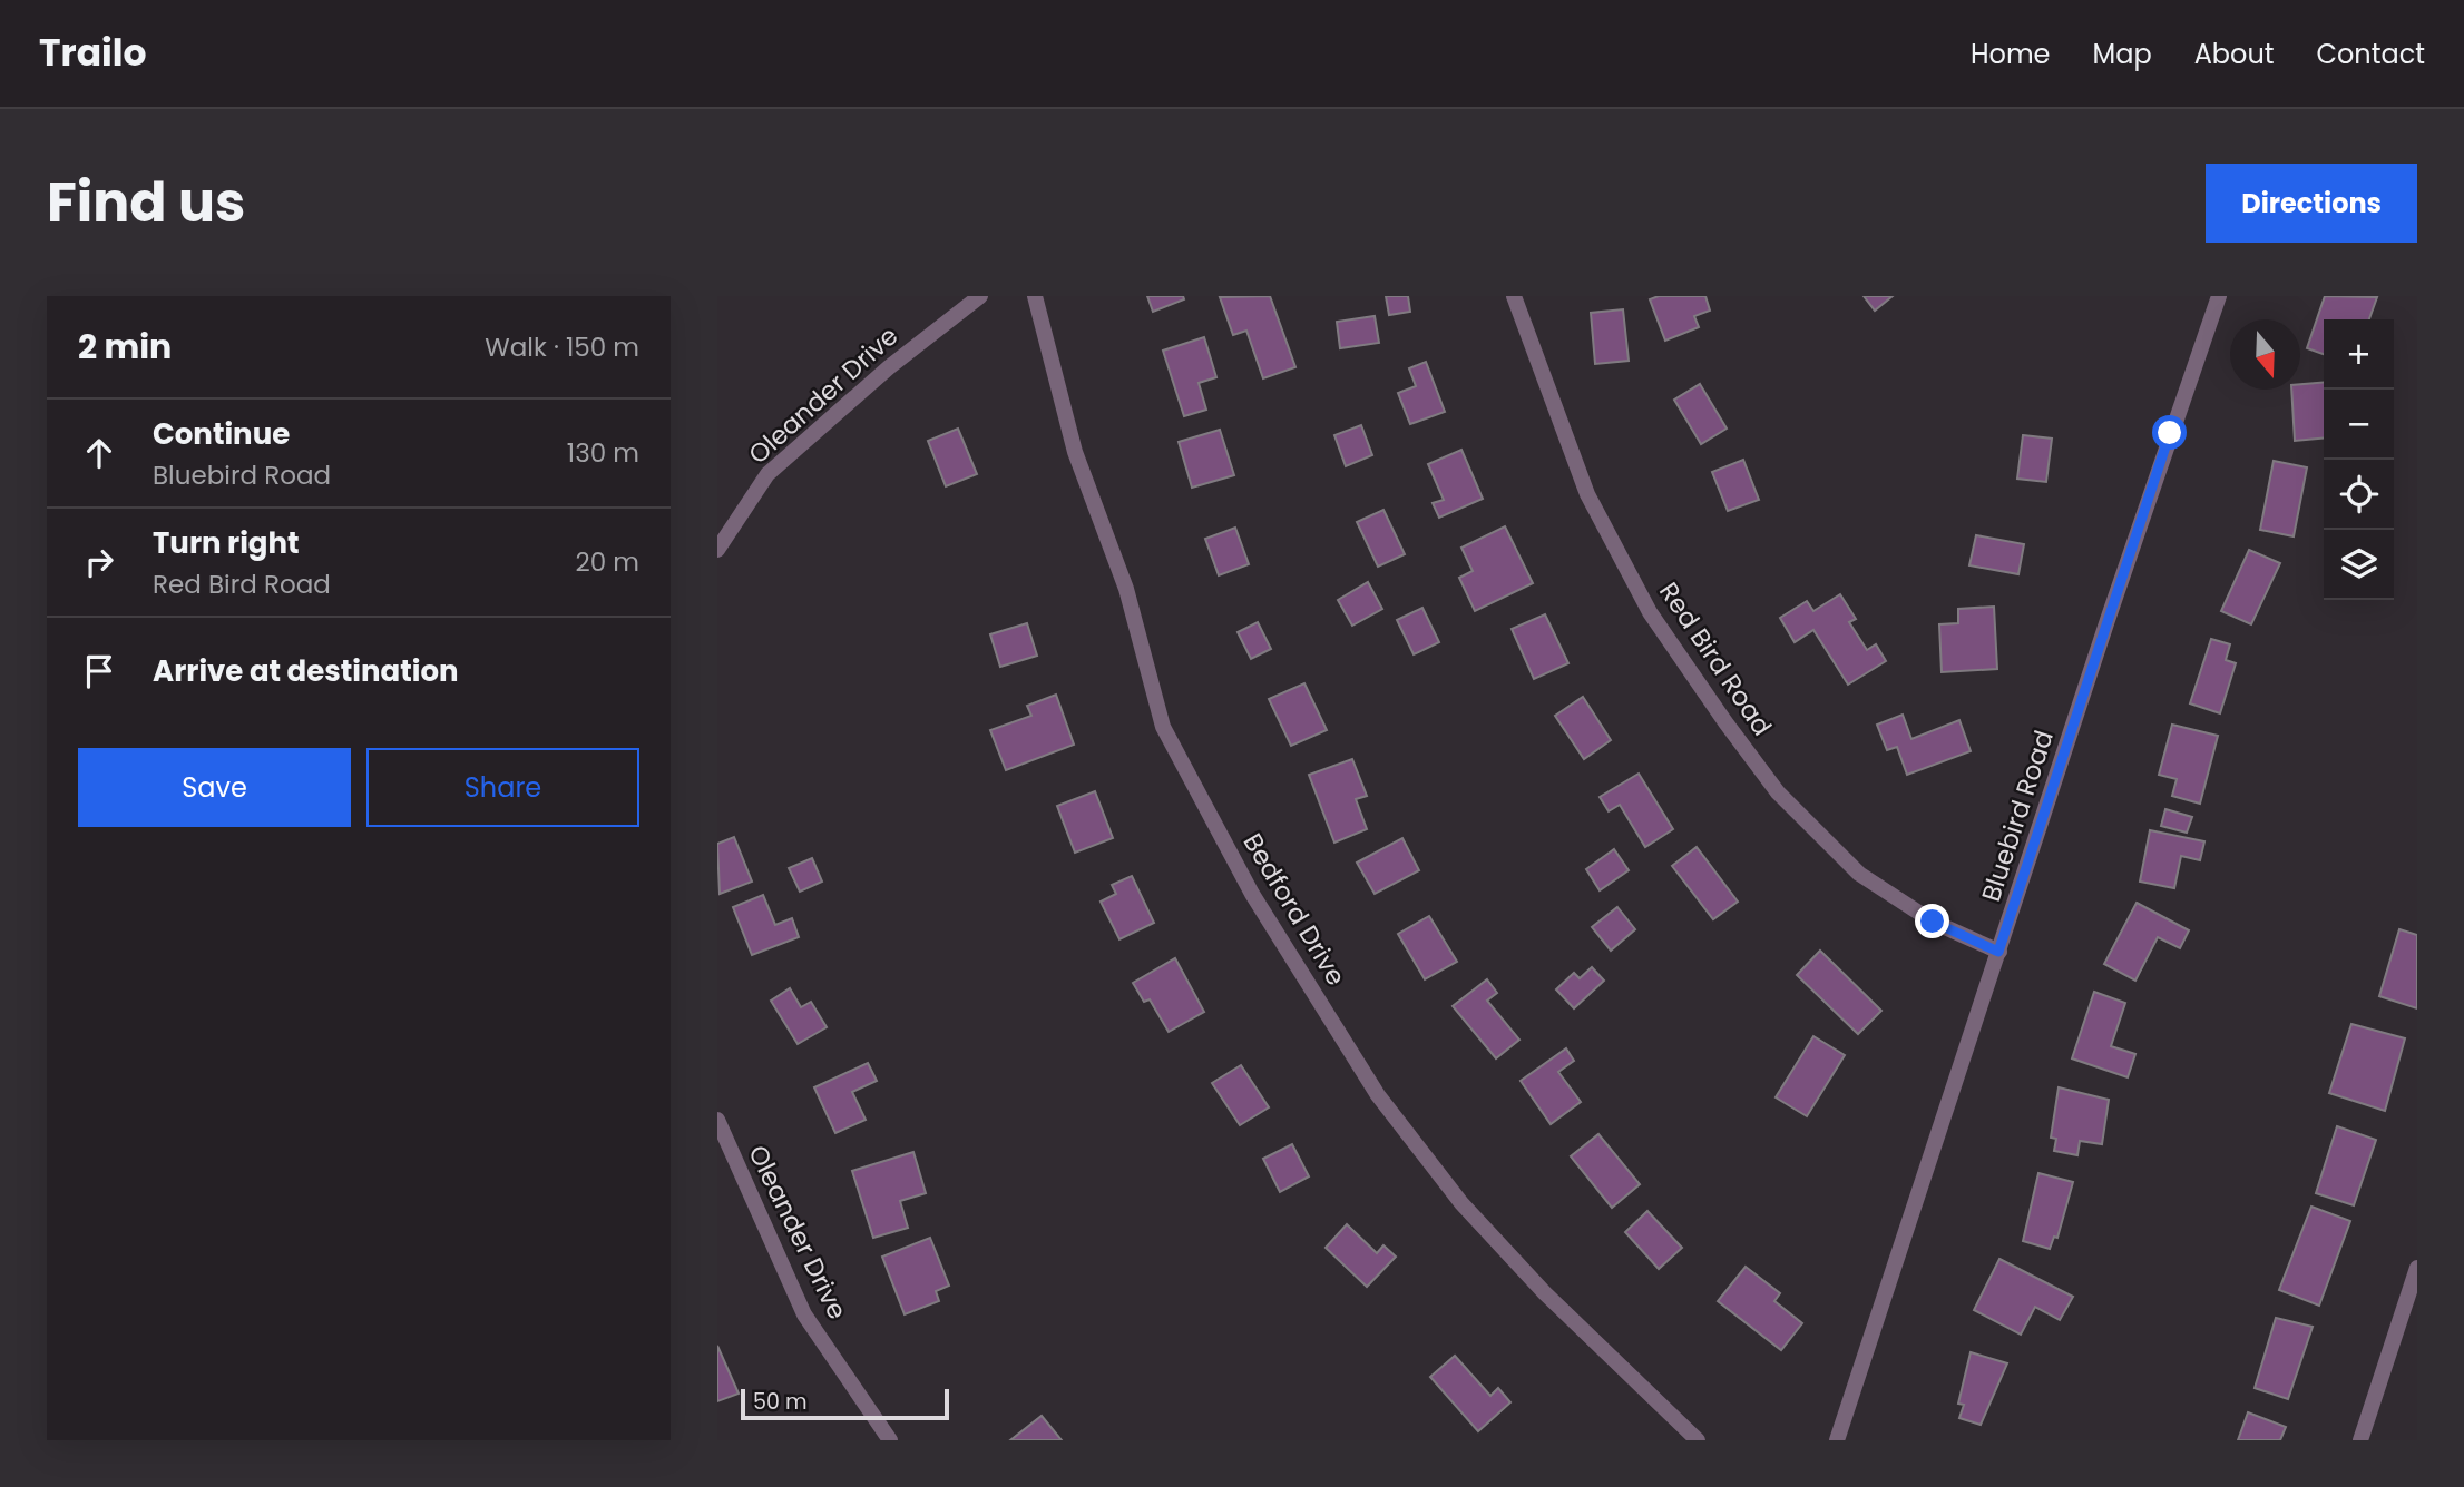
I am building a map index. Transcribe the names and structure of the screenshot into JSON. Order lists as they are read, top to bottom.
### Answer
{
  "streets": {
    "street": [
      "Oleander Drive",
      "Red Bird Road",
      "Bluebird Road",
      "Bedford Drive"
    ]
  },
  "crossings": [
    ["Red Bird Road", "Bluebird Road"]
  ],
  "scale_bar": "50 m",
  "north": "bottom",
  "page": {
    "header": "Trailo",
    "nav": [
      "Home",
      "Map",
      "About",
      "Contact"
    ],
    "title": "Find us",
    "buttons": [
      "Directions",
      ["Save", "Share"]
    ],
    "heading": ["2 min", "Walk · 150 m"],
    "map_buttons": ["+", "−"],
    "list": [
      ["Continue", "Bluebird Road", "130 m"],
      ["Turn right", "Red Bird Road", "20 m"],
      "Arrive at destination"
    ],
    "scale": "50 m"
  }
}
